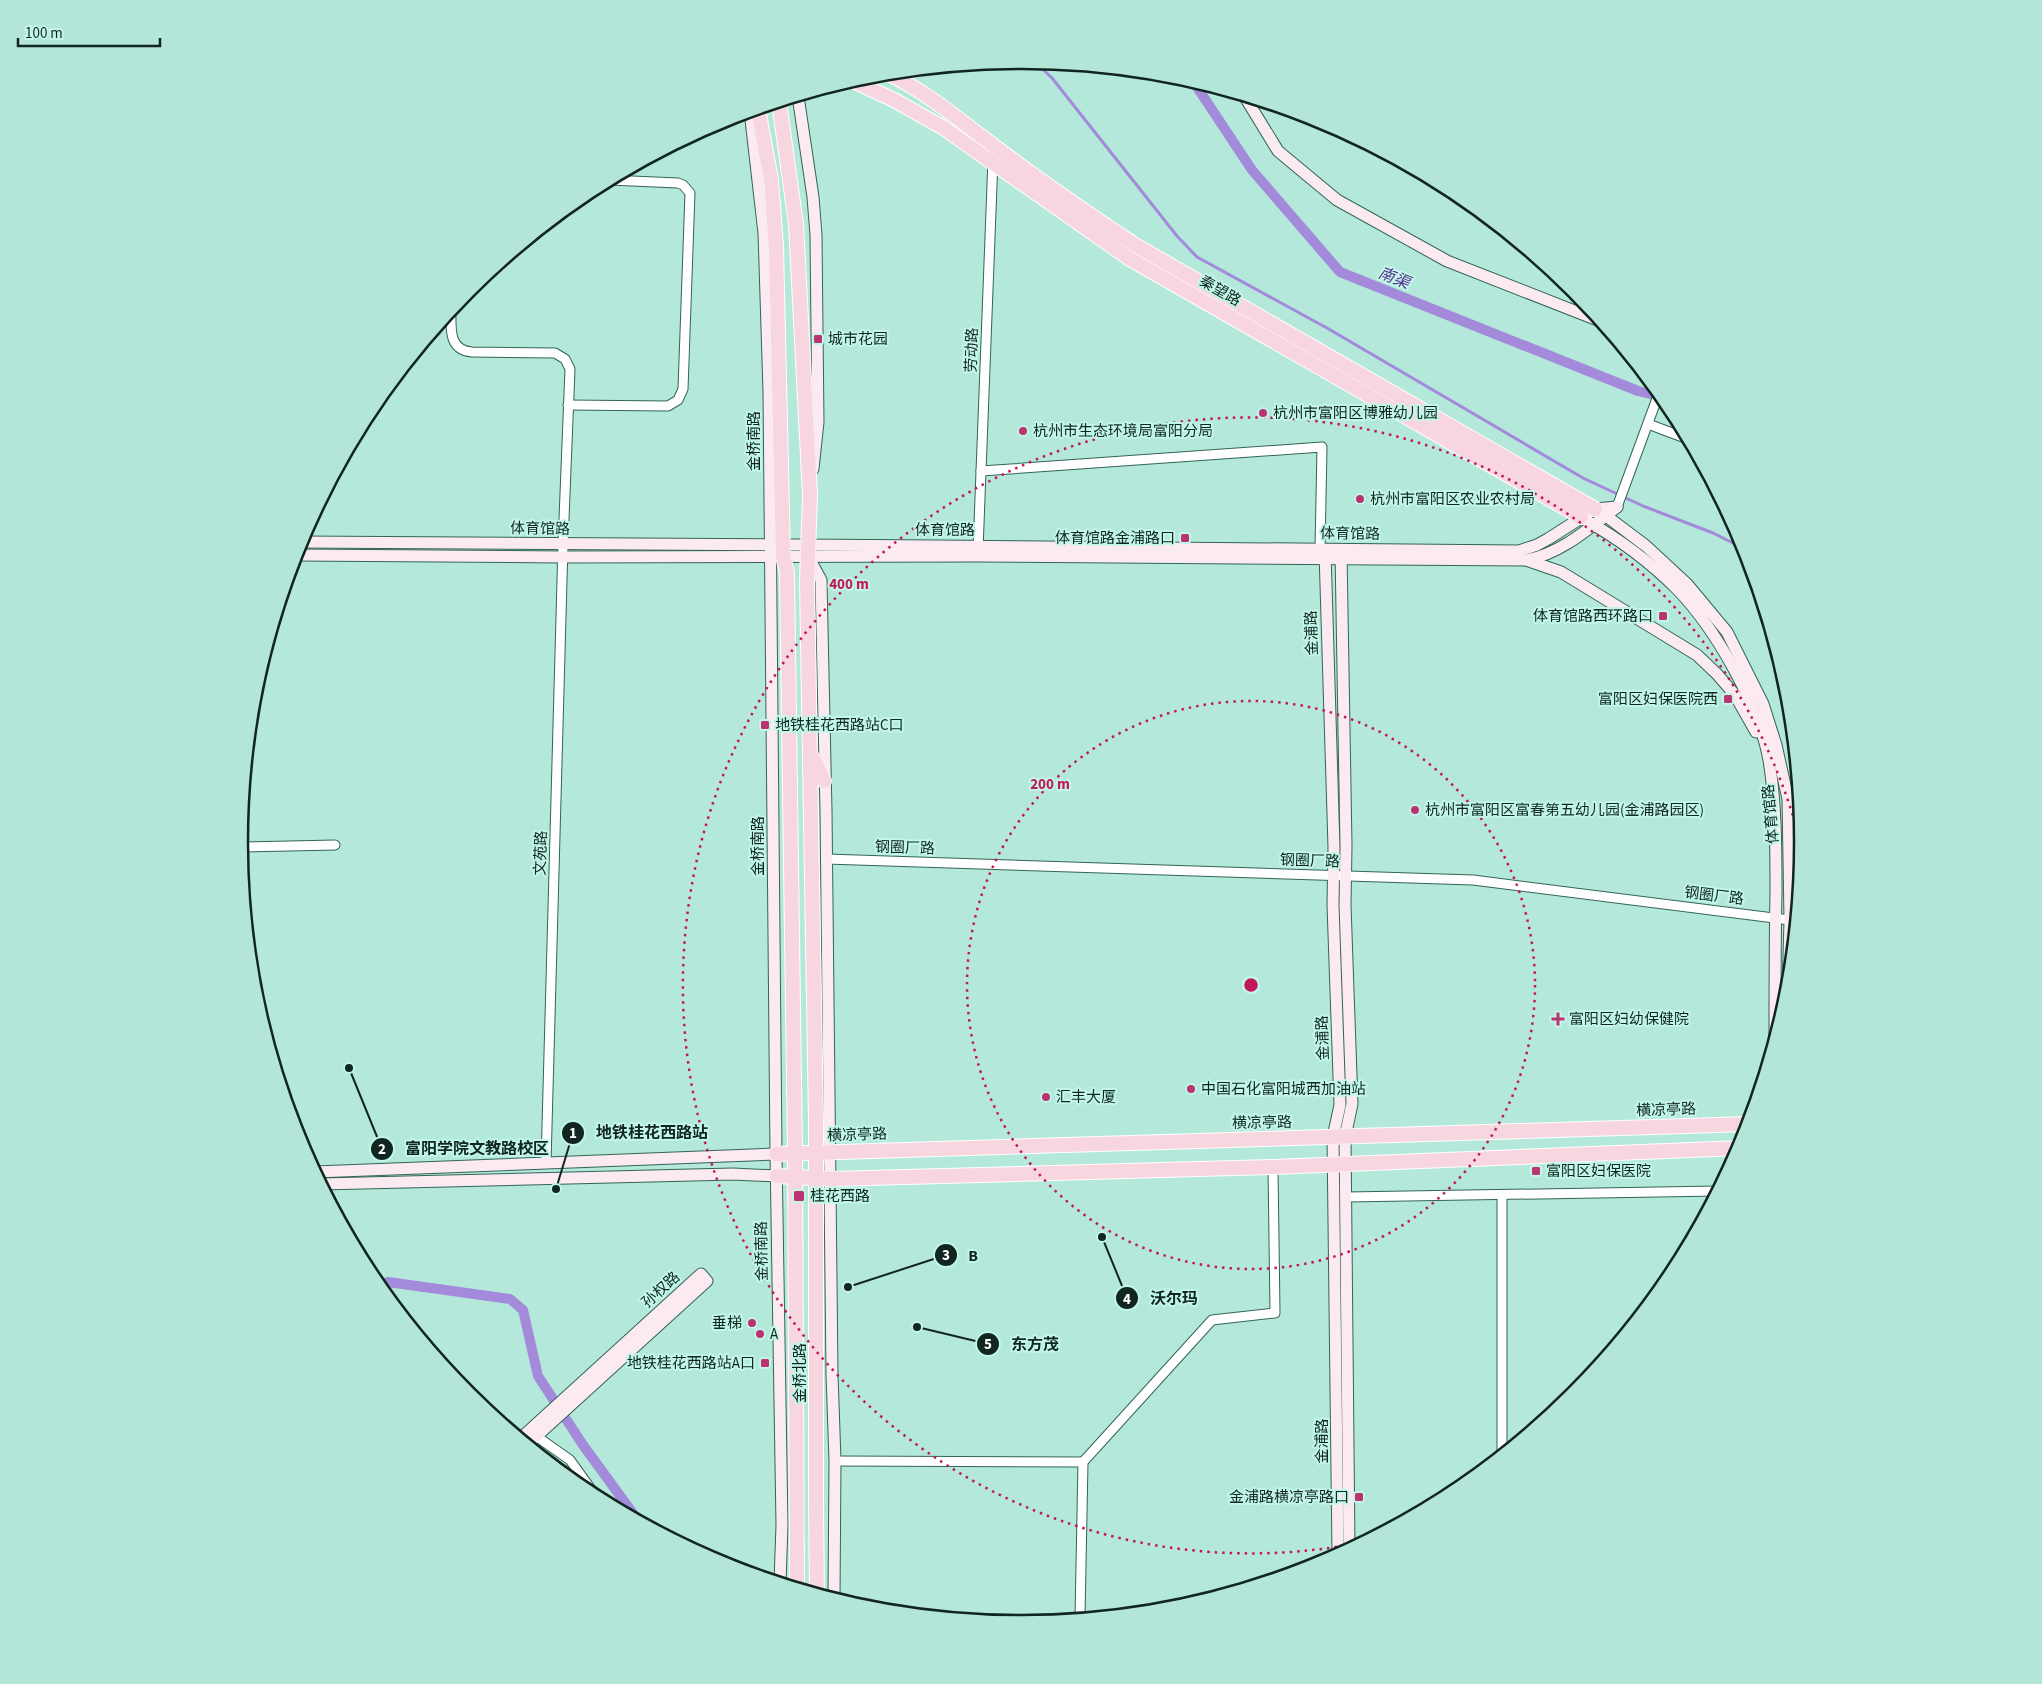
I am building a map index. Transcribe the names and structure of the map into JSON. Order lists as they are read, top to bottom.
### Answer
{
  "streets": {
    "main road": [
      "秦望路",
      "金桥南路",
      "体育馆路",
      "金浦路",
      "横凉亭路",
      "孙权路",
      "金桥北路"
    ],
    "street": ["劳动路", "钢圈厂路", "文苑路"]
  },
  "crossings": [
    ["秦望路", "劳动路"],
    ["秦望路", "体育馆路"],
    ["劳动路", "体育馆路"],
    ["金桥南路", "体育馆路"],
    ["金桥南路", "横凉亭路"],
    ["金桥南路", "金桥北路"],
    ["体育馆路", "金浦路"],
    ["体育馆路", "钢圈厂路"],
    ["体育馆路", "文苑路"],
    ["金浦路", "钢圈厂路"],
    ["金浦路", "横凉亭路"],
    ["横凉亭路", "金桥北路"]
  ],
  "water": ["南渠"],
  "places": {
    "transit": [
      "城市花园",
      "体育馆路金浦路口",
      "体育馆路西环路口",
      "富阳区妇保医院西",
      "地铁桂花西路站C口",
      "富阳区妇保医院",
      "桂花西路",
      "地铁桂花西路站A口",
      "金浦路横凉亭路口"
    ],
    "other": [
      "杭州市富阳区博雅幼儿园",
      "杭州市生态环境局富阳分局",
      "杭州市富阳区农业农村局",
      "杭州市富阳区富春第五幼儿园(金浦路园区)",
      "富阳学院文教路校区",
      "中国石化富阳城西加油站",
      "汇丰大厦",
      "地铁桂花西路站",
      "沃尔玛",
      "B",
      "垂梯",
      "东方茂",
      "A"
    ],
    "health": ["富阳区妇幼保健院"]
  },
  "scale_bar": "100 m",
  "rings": ["400 m", "200 m"]
}
